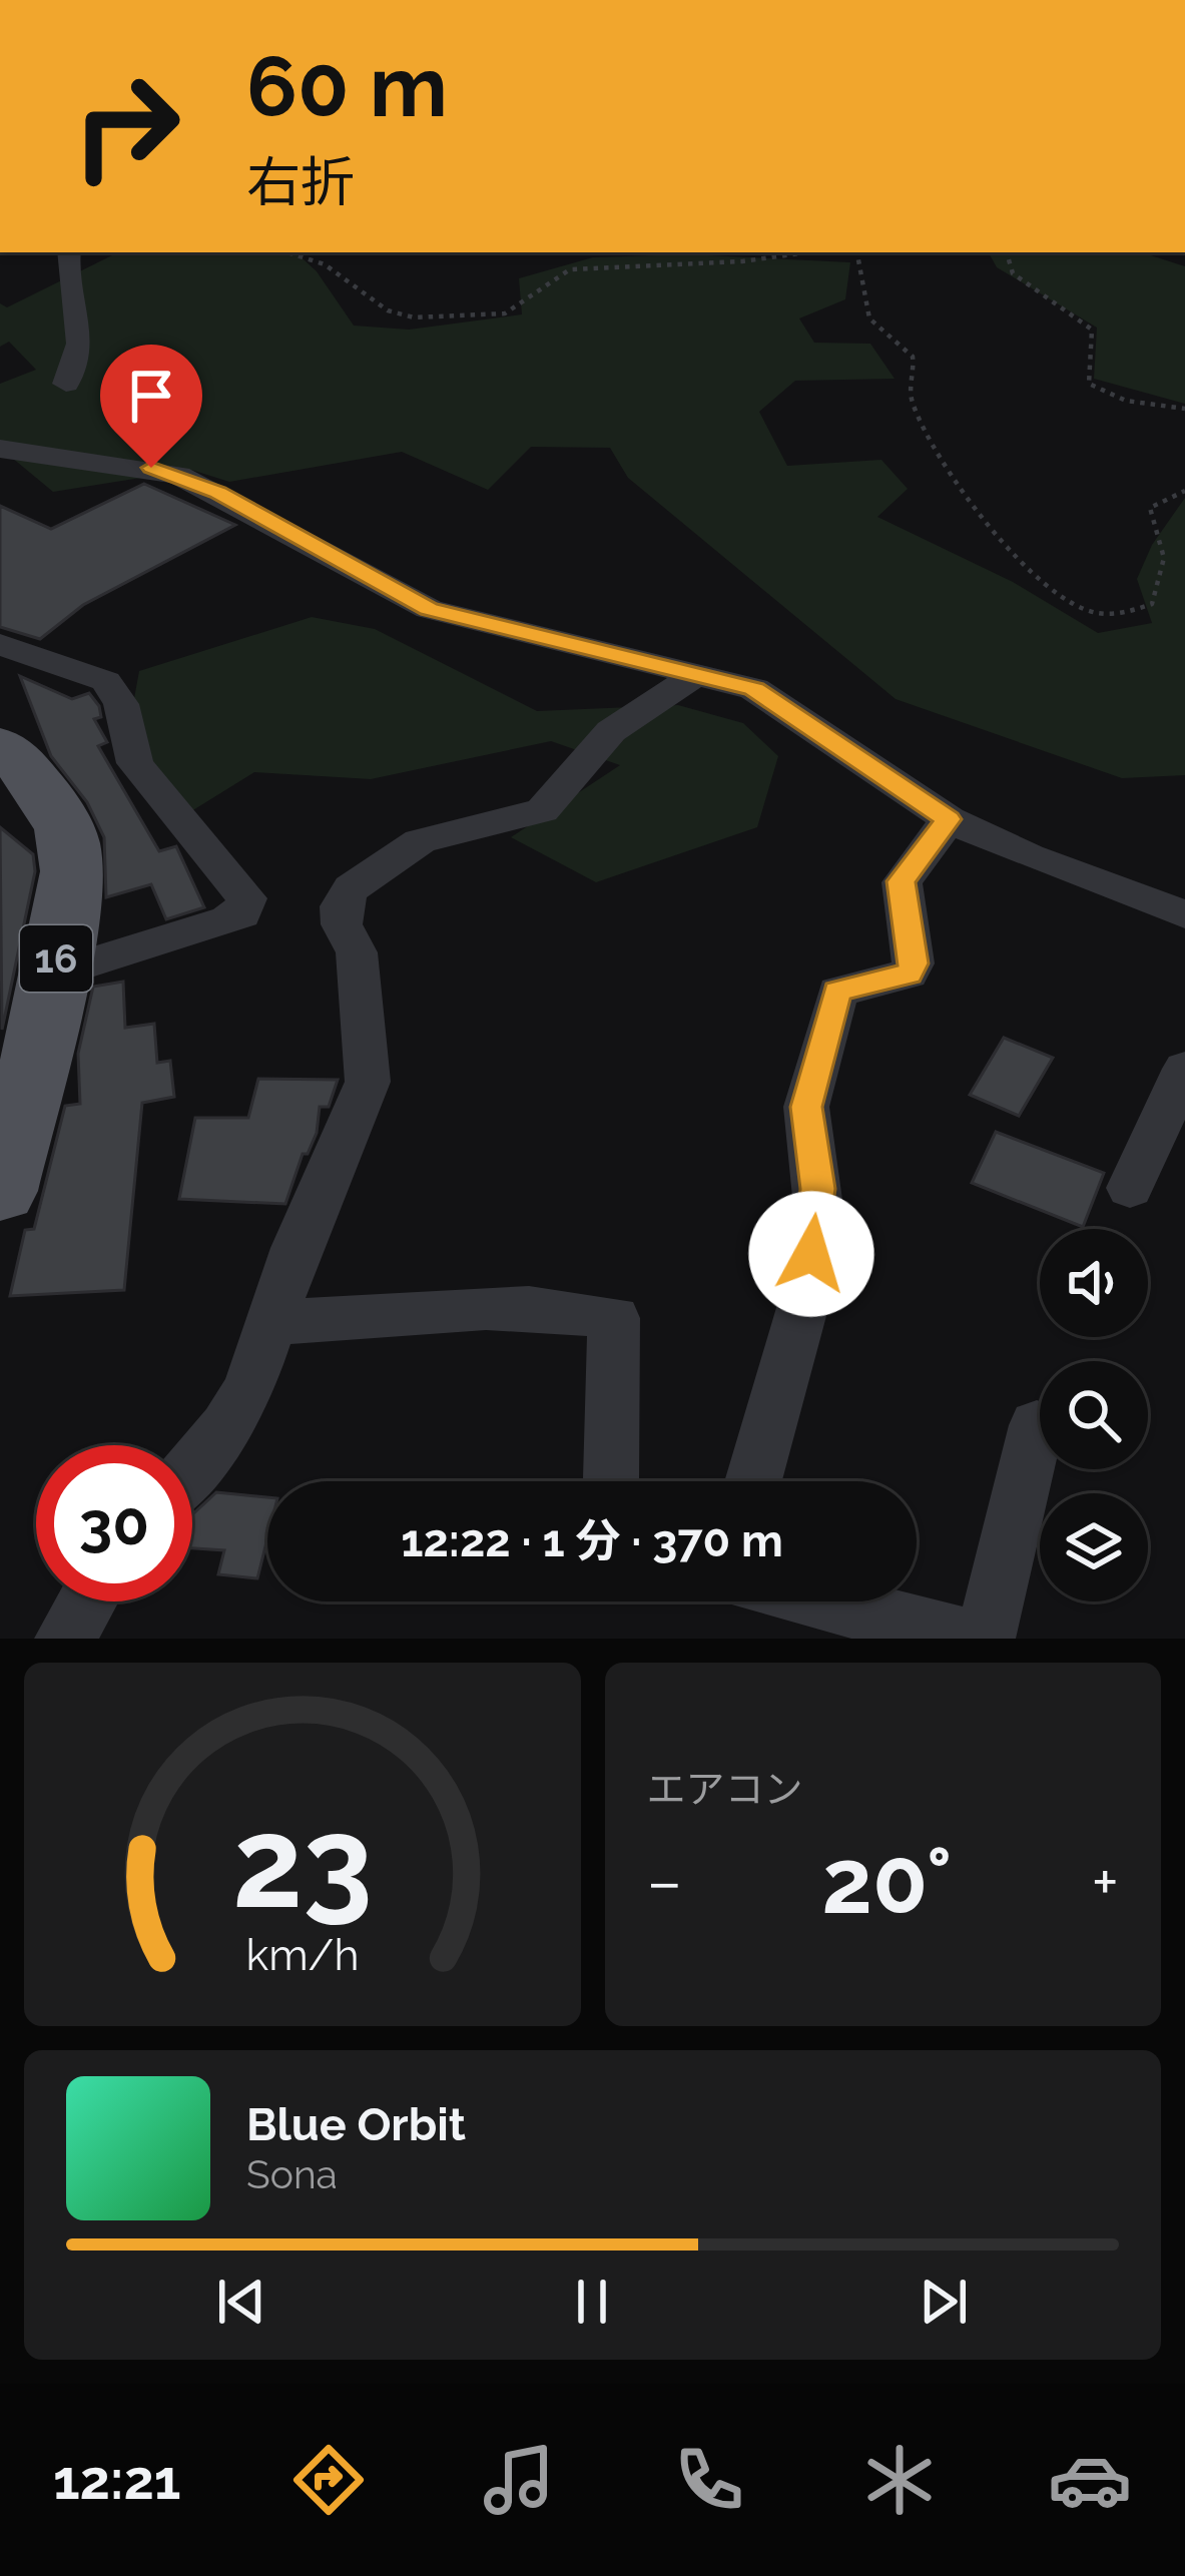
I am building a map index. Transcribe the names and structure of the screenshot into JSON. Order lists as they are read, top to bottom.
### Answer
{
  "streets": {
    "main road": ["16"]
  },
  "page": {
    "turn": ["60 m", "右折"],
    "limit": "30",
    "trip": "12:22 · 1 分 · 370 m",
    "tile": "エアコン",
    "heat": ["−", "20°", "+"],
    "song": ["Blue Orbit", "Sona"],
    "tabs": "12:21",
    "gauge": ["23", "km/h"]
  }
}
